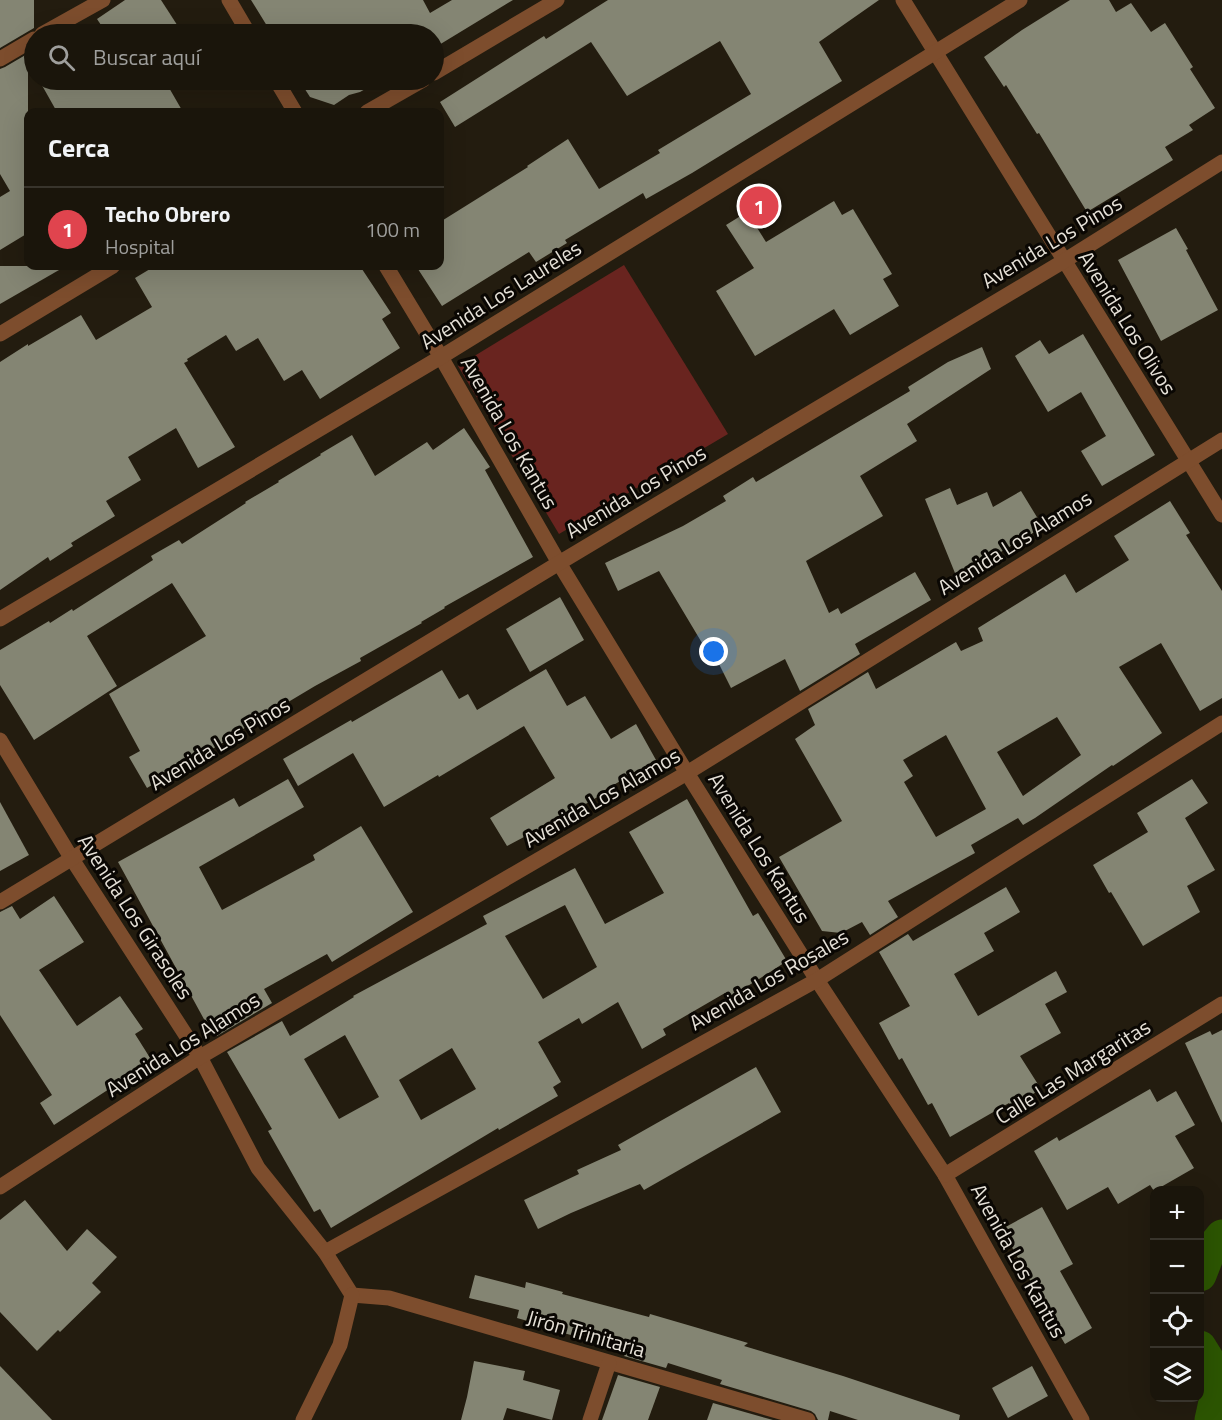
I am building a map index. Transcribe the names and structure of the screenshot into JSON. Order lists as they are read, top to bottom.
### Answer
{
  "streets": {
    "street": [
      "Avenida Los Pinos",
      "Avenida Los Laureles",
      "Avenida Los Olivos",
      "Avenida Los Kantus",
      "Avenida Los Alamos",
      "Avenida Los Girasoles",
      "Avenida Los Rosales",
      "Calle Las Margaritas",
      "Jirón Trinitaria"
    ]
  },
  "crossings": [
    ["Avenida Los Pinos", "Avenida Los Olivos"],
    ["Avenida Los Pinos", "Avenida Los Kantus"],
    ["Avenida Los Pinos", "Avenida Los Girasoles"],
    ["Avenida Los Laureles", "Avenida Los Olivos"],
    ["Avenida Los Laureles", "Avenida Los Kantus"],
    ["Avenida Los Olivos", "Avenida Los Alamos"],
    ["Avenida Los Kantus", "Avenida Los Alamos"],
    ["Avenida Los Kantus", "Avenida Los Rosales"],
    ["Avenida Los Kantus", "Calle Las Margaritas"],
    ["Avenida Los Alamos", "Avenida Los Girasoles"],
    ["Avenida Los Girasoles", "Avenida Los Rosales"],
    ["Avenida Los Girasoles", "Jirón Trinitaria"]
  ],
  "page": {
    "search": "Buscar aquí",
    "heading": "Cerca",
    "pins": "1",
    "list": [
      {
        "mark": "1",
        "name": "Techo Obrero",
        "note": "Hospital",
        "value": "100 m"
      }
    ],
    "map_buttons": ["+", "−"]
  }
}
